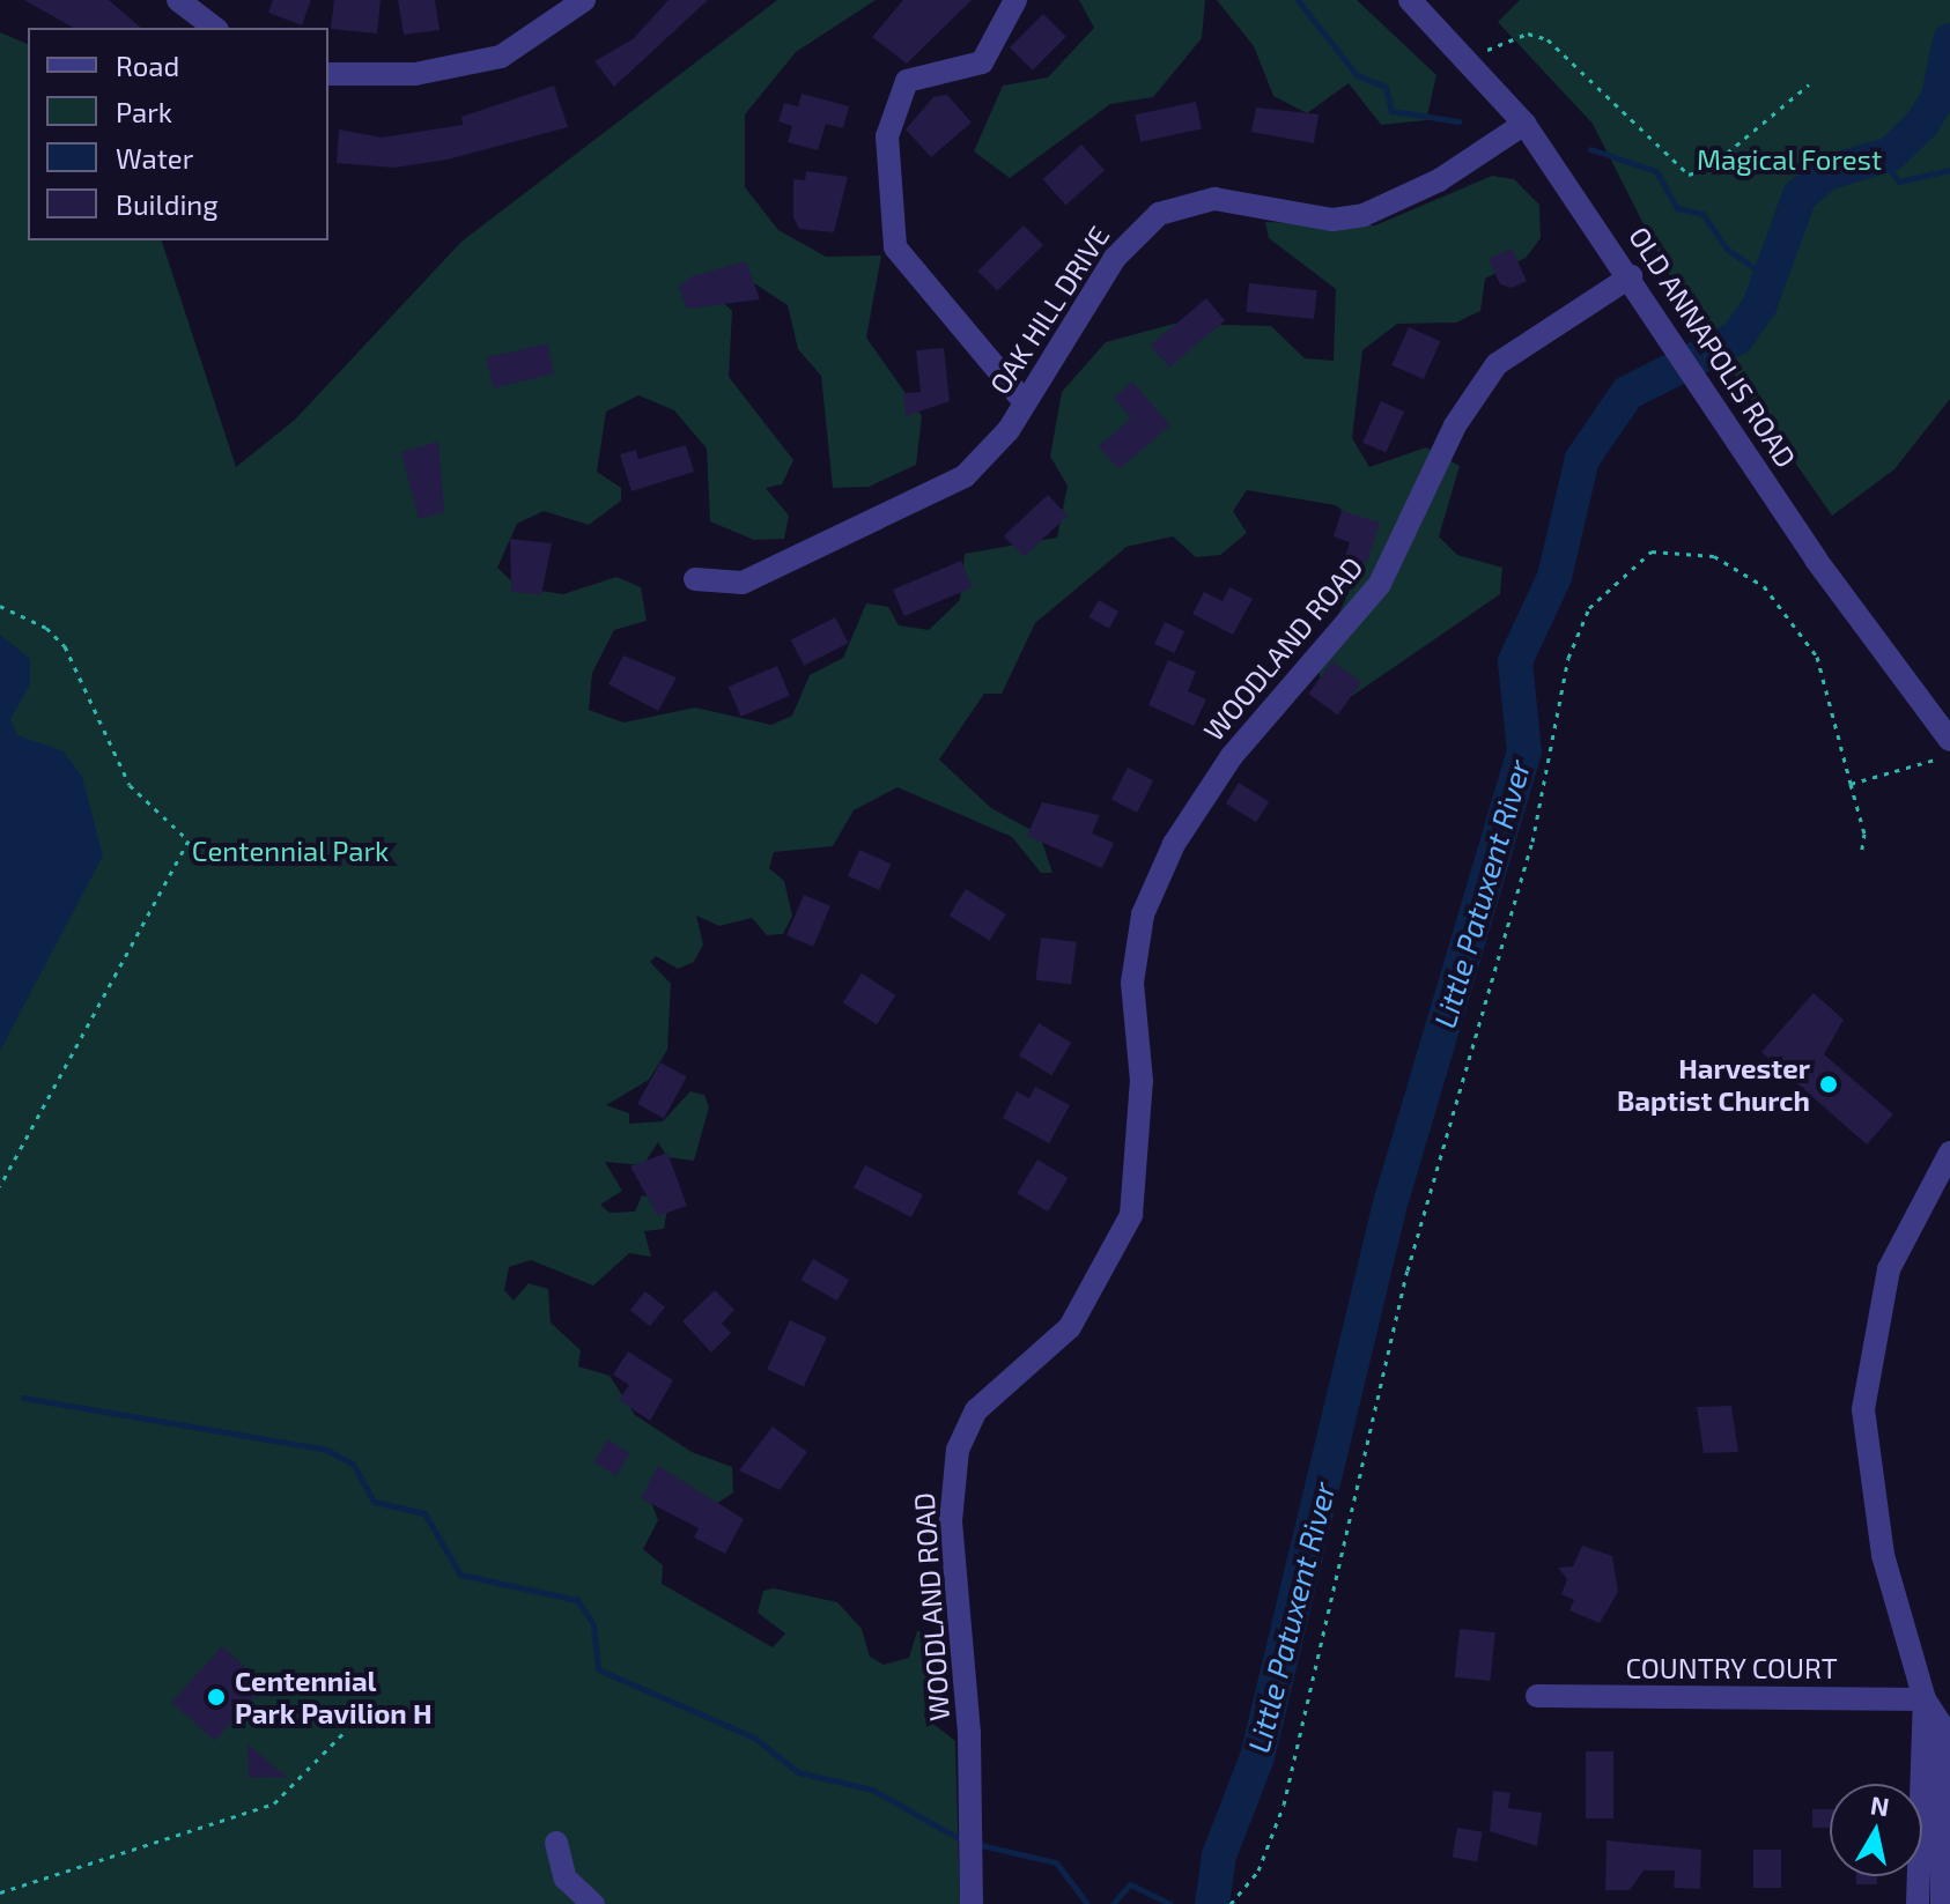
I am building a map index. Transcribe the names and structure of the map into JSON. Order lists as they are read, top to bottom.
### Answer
{
  "streets": {
    "street": [
      "OAK HILL DRIVE",
      "OLD ANNAPOLIS ROAD",
      "WOODLAND ROAD",
      "COUNTRY COURT"
    ]
  },
  "crossings": [
    ["OAK HILL DRIVE", "OLD ANNAPOLIS ROAD"],
    ["OLD ANNAPOLIS ROAD", "WOODLAND ROAD"]
  ],
  "water": ["Little Patuxent River"],
  "parks": ["Magical Forest", "Centennial Park"],
  "places": ["Harvester Baptist Church", "Centennial Park Pavilion H"],
  "legend": [
    "Road",
    "Park",
    "Water",
    "Building"
  ],
  "north": "top"
}
